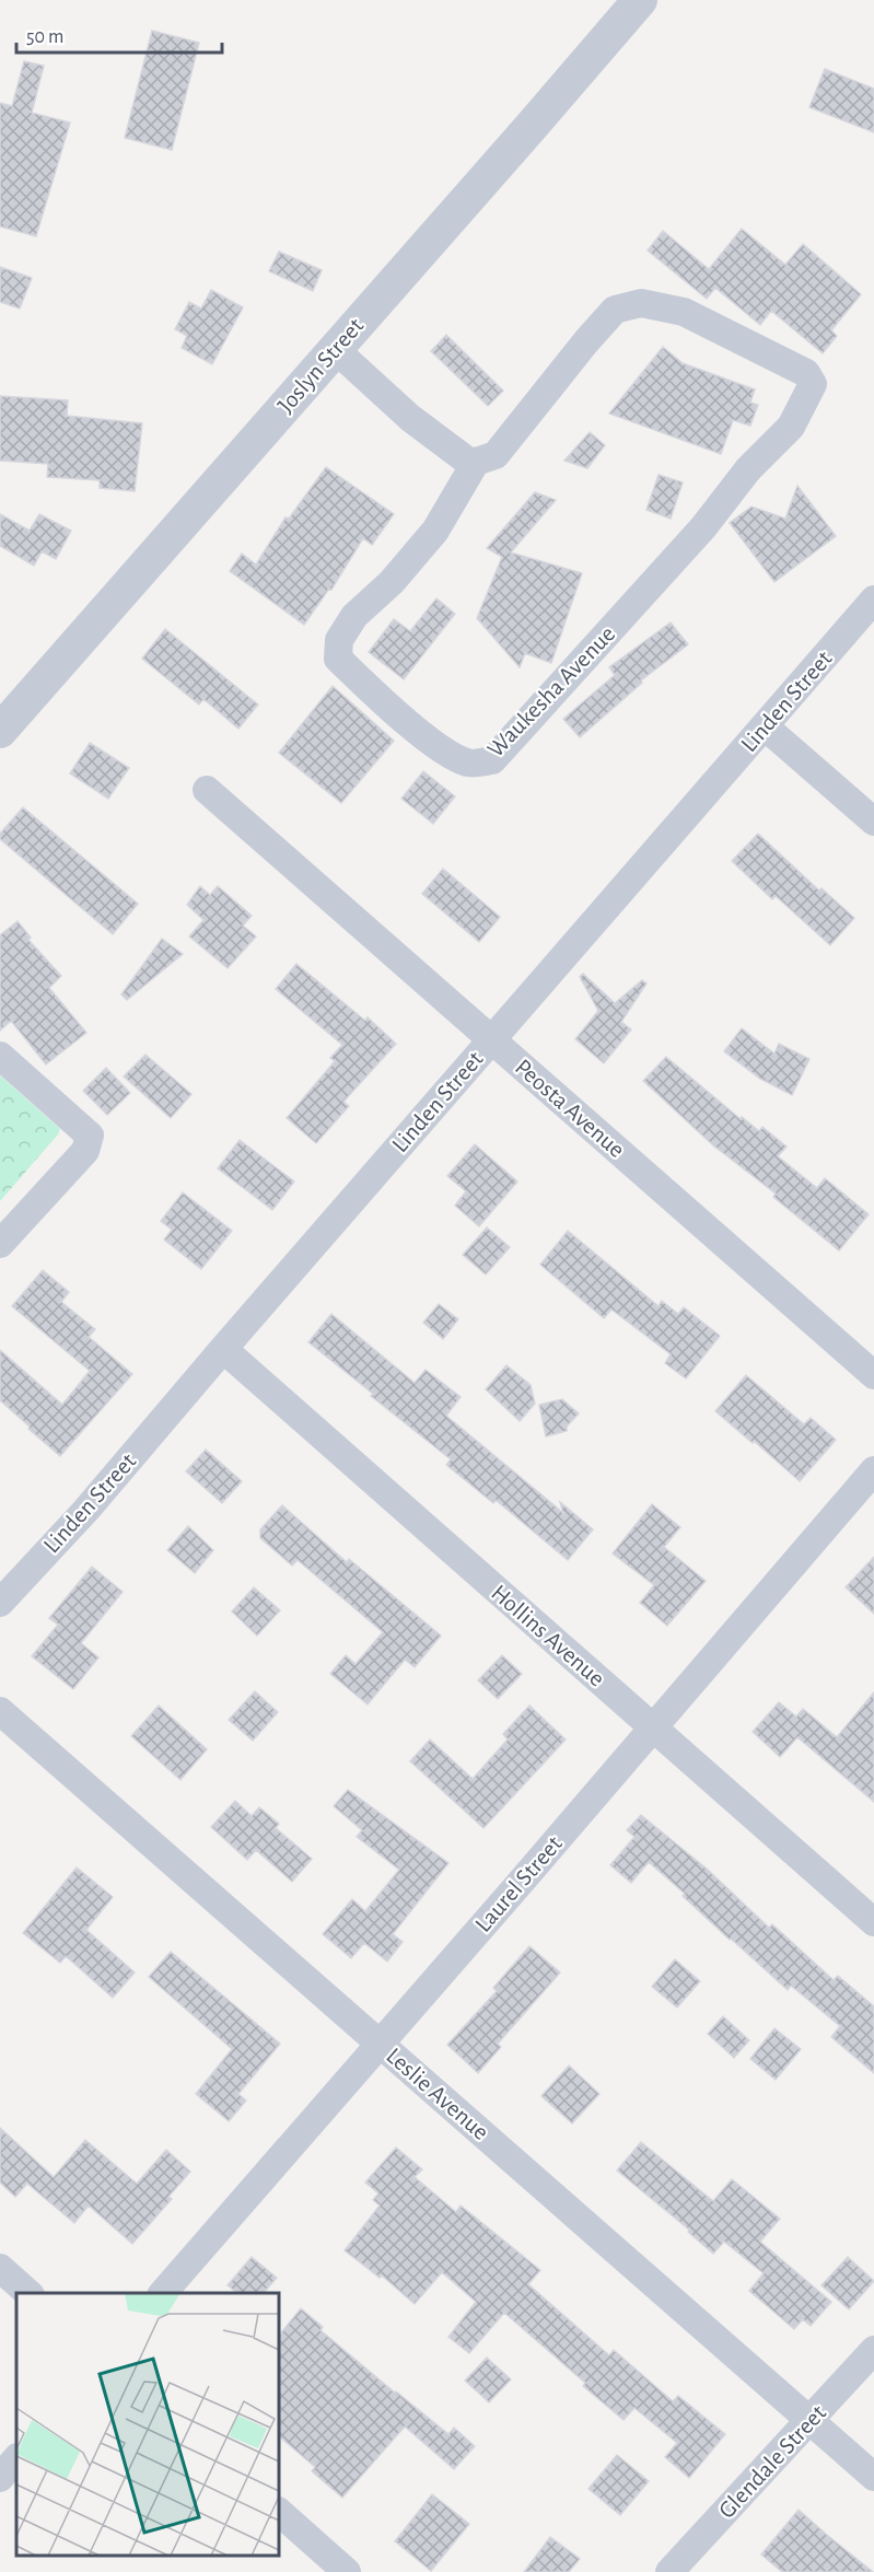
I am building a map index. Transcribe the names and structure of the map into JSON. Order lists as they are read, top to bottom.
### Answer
{
  "streets": {
    "street": [
      "Joslyn Street",
      "Waukesha Avenue",
      "Linden Street",
      "Peosta Avenue",
      "Hollins Avenue",
      "Laurel Street",
      "Leslie Avenue",
      "Glendale Street"
    ]
  },
  "crossings": [
    ["Linden Street", "Peosta Avenue"],
    ["Linden Street", "Hollins Avenue"],
    ["Hollins Avenue", "Laurel Street"],
    ["Laurel Street", "Leslie Avenue"],
    ["Leslie Avenue", "Glendale Street"]
  ],
  "scale_bar": "50 m"
}
